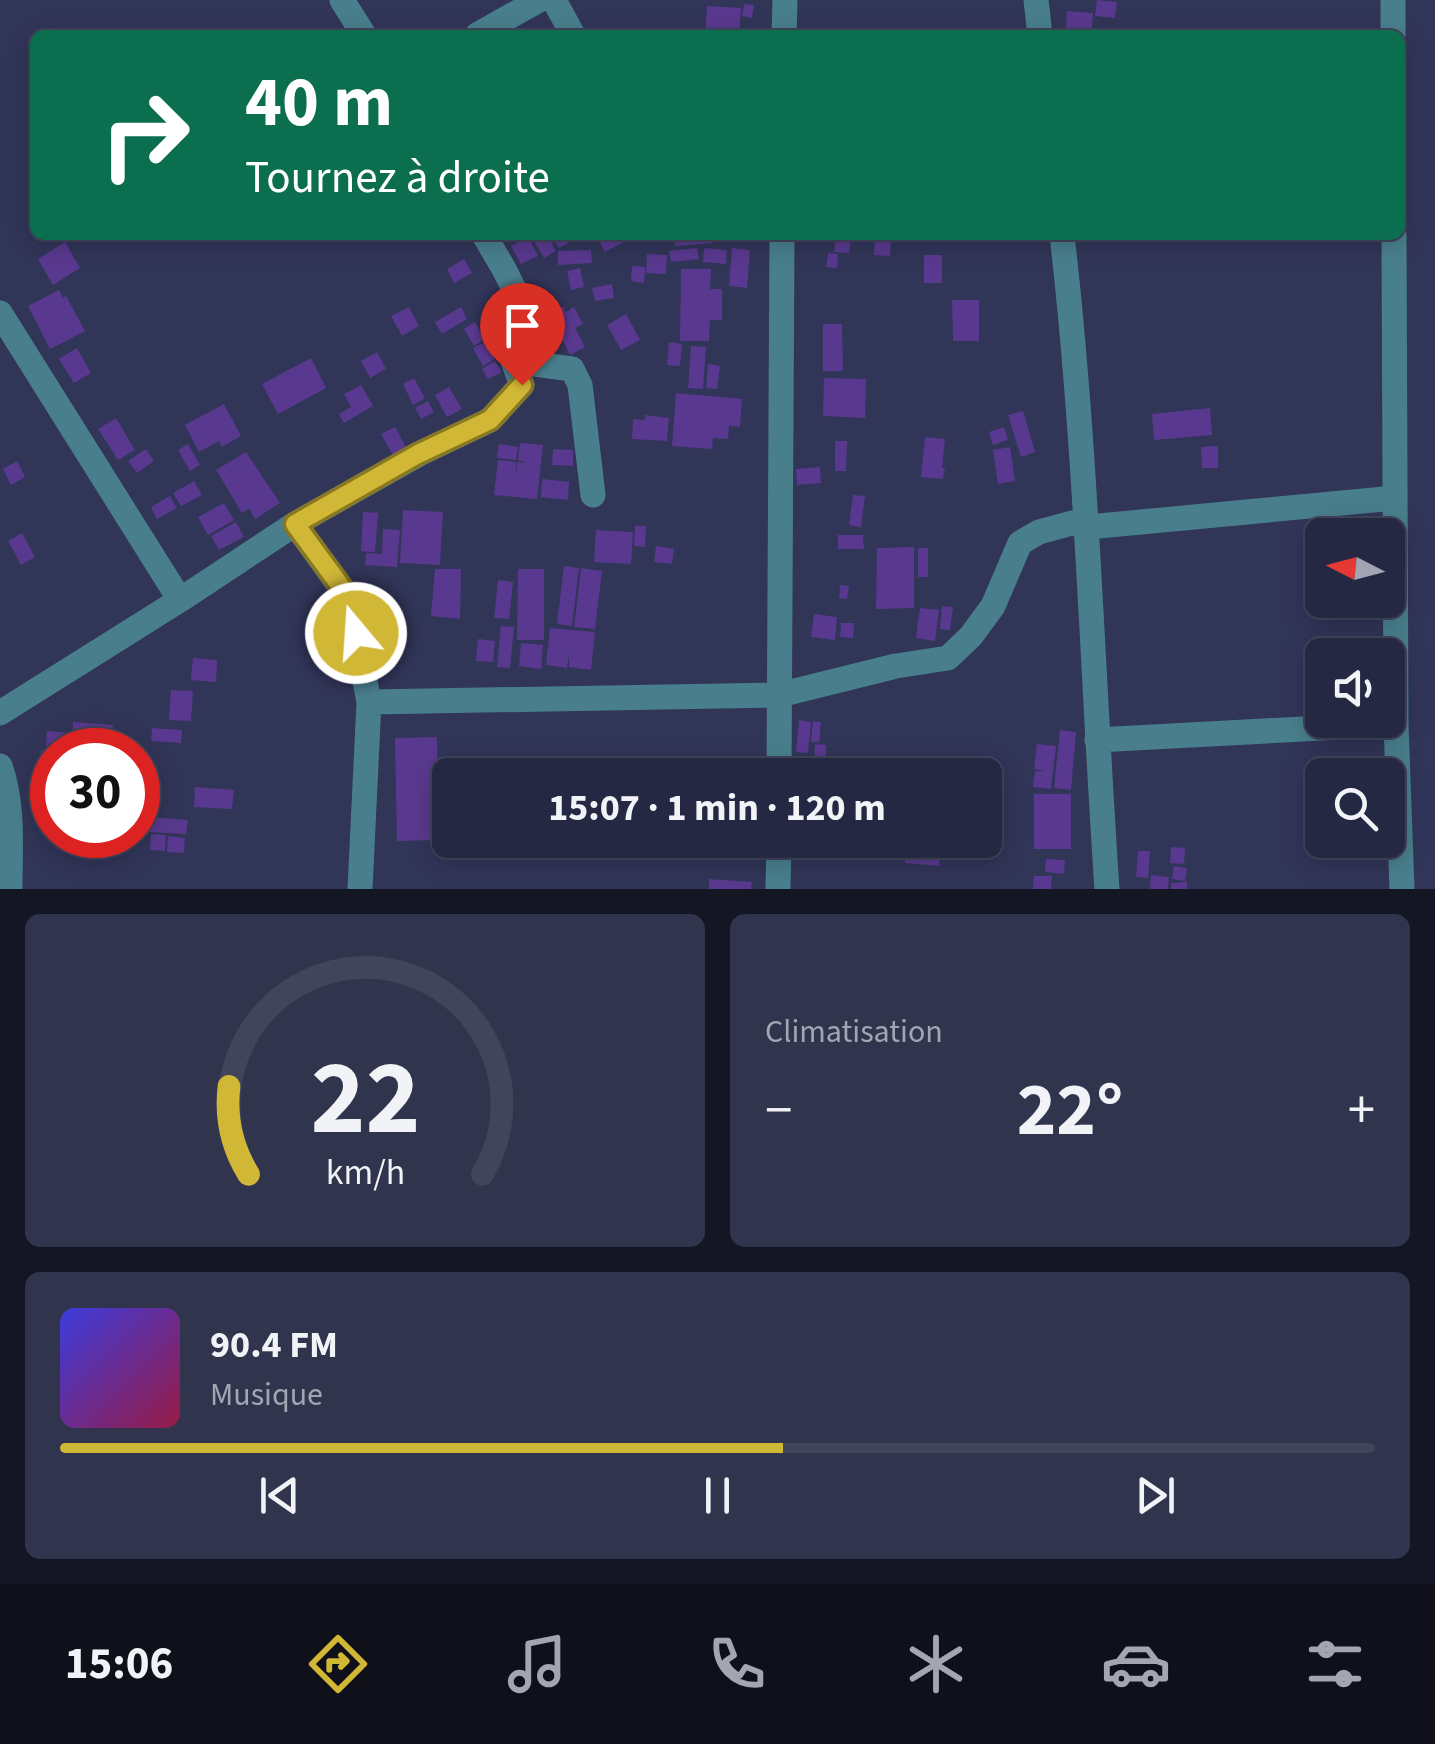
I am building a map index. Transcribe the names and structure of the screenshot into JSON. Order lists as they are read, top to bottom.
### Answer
{
  "north": "left",
  "page": {
    "turn": ["40 m", "Tournez à droite"],
    "limit": "30",
    "trip": "15:07 · 1 min · 120 m",
    "tile": "Climatisation",
    "heat": ["−", "22°", "+"],
    "song": ["90.4 FM", "Musique"],
    "tabs": "15:06",
    "gauge": ["22", "km/h"]
  }
}
